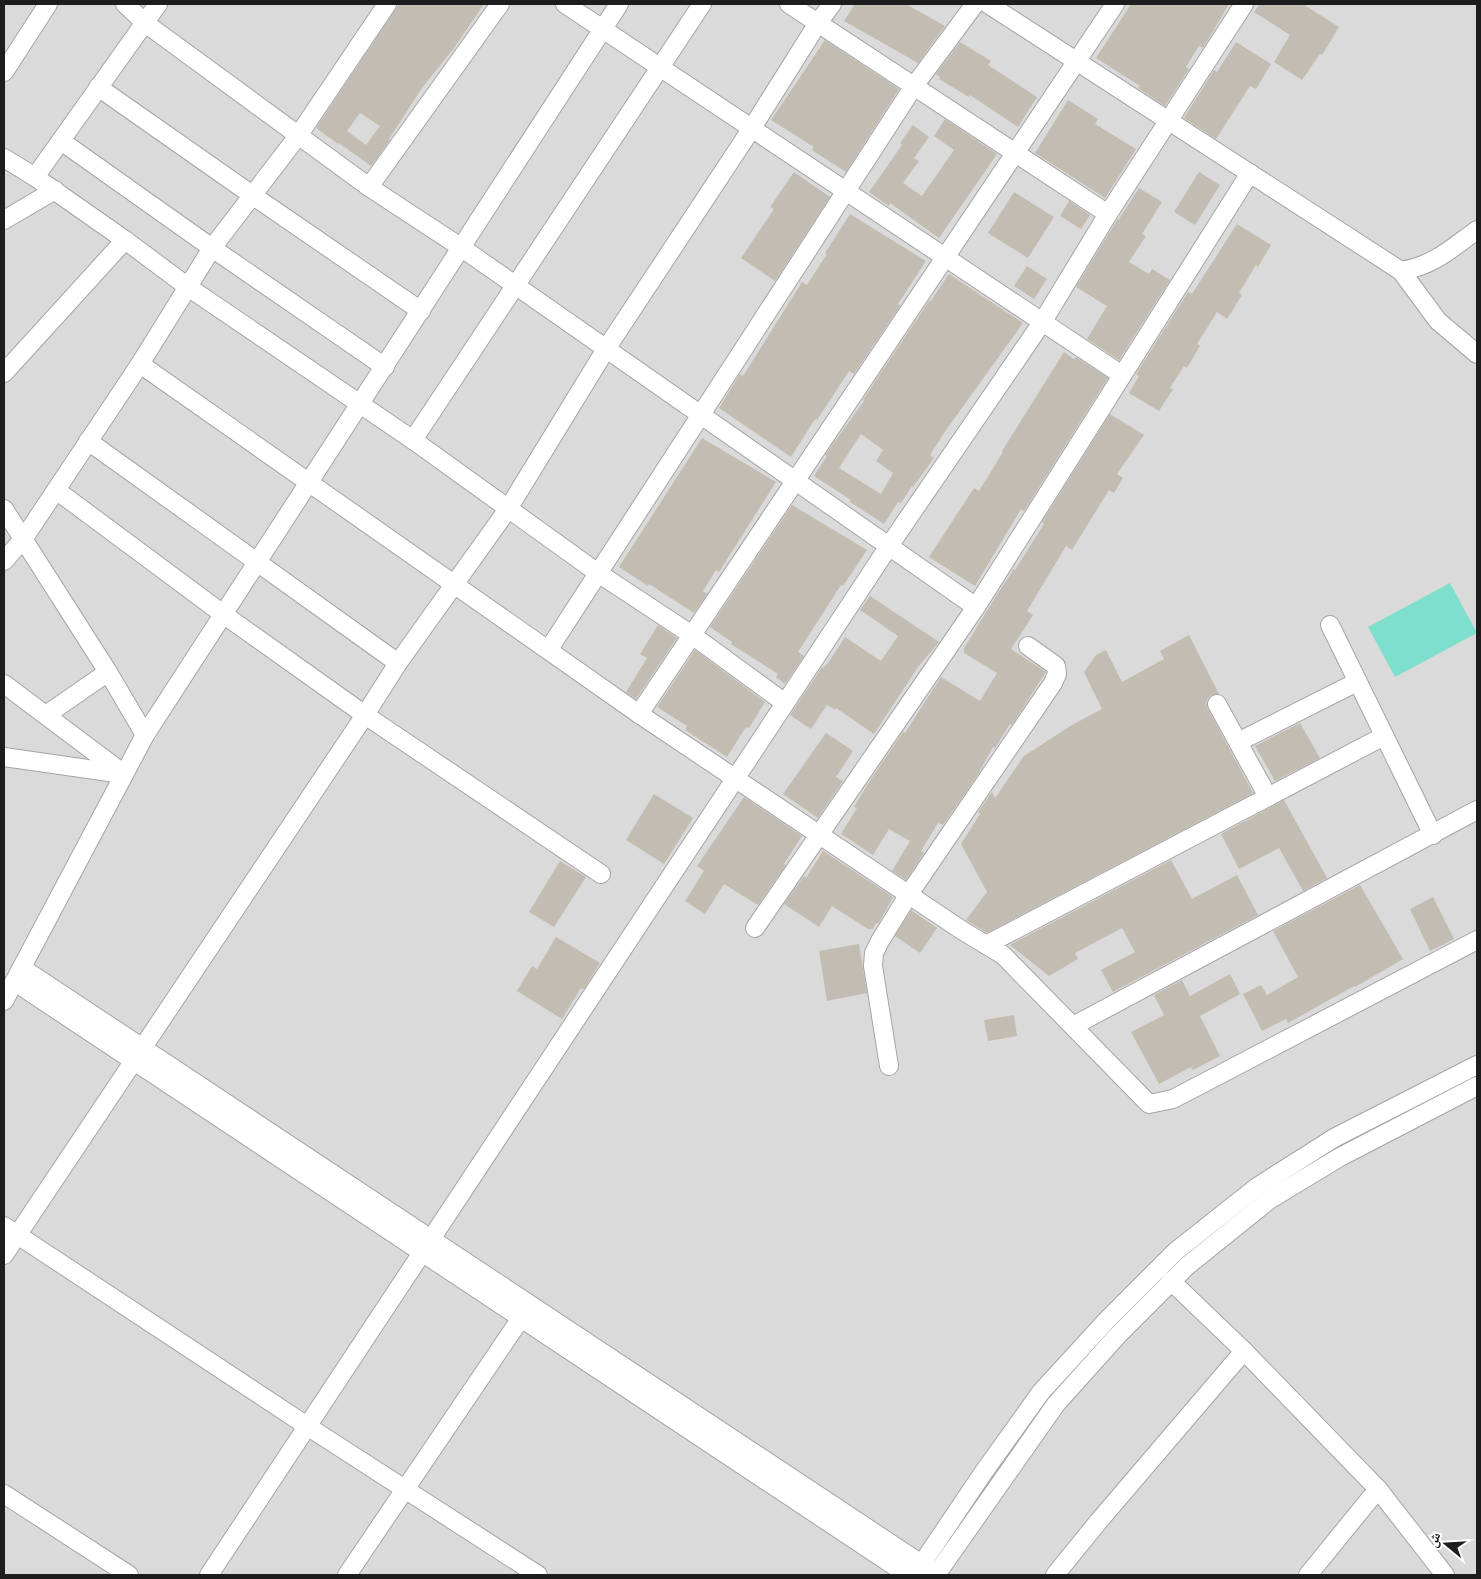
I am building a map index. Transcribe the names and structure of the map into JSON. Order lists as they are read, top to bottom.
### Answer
{
  "north": "left"
}
